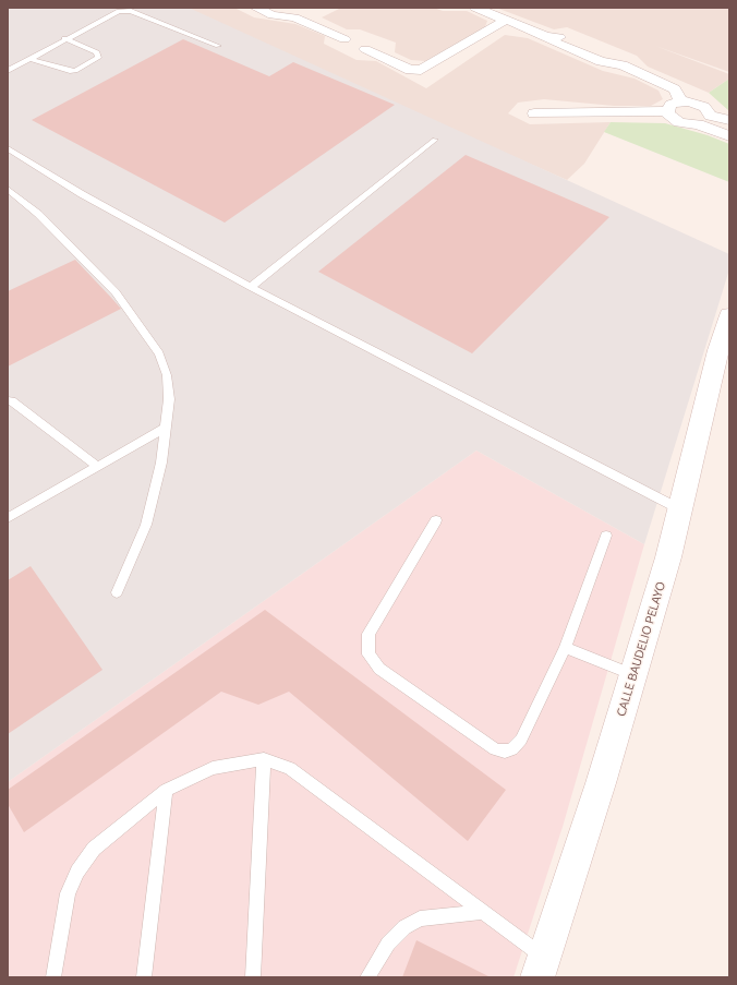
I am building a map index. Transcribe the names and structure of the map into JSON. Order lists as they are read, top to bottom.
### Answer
{
  "streets": {
    "street": ["CALLE BAUDELIO PELAYO"]
  }
}
